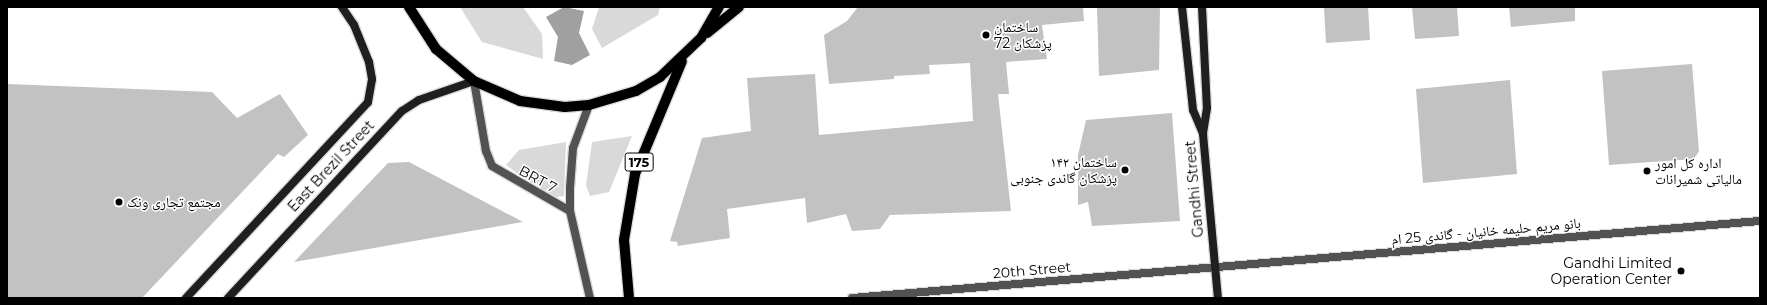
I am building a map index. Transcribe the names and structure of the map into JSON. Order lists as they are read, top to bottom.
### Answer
{
  "streets": {
    "main road": ["175", "East Brezil Street", "Gandhi Street"],
    "street": ["BRT 7", "بانو مریم حلیمه خانیان - گاندی 25 ام", "20th Street"]
  },
  "crossings": [
    ["East Brezil Street", "BRT 7"],
    ["Gandhi Street", "بانو مریم حلیمه خانیان - گاندی 25 ام"],
    ["Gandhi Street", "20th Street"],
    ["بانو مریم حلیمه خانیان - گاندی 25 ام", "20th Street"]
  ],
  "places": [
    "ساختمان پزشکان 72",
    "ساختمان ۱۴۲ پزشکان گاندی جنوبی",
    "اداره کل امور مالیاتی شمیرانات",
    "مجتمع تجاری ونک",
    "Gandhi Limited Operation Center"
  ]
}
